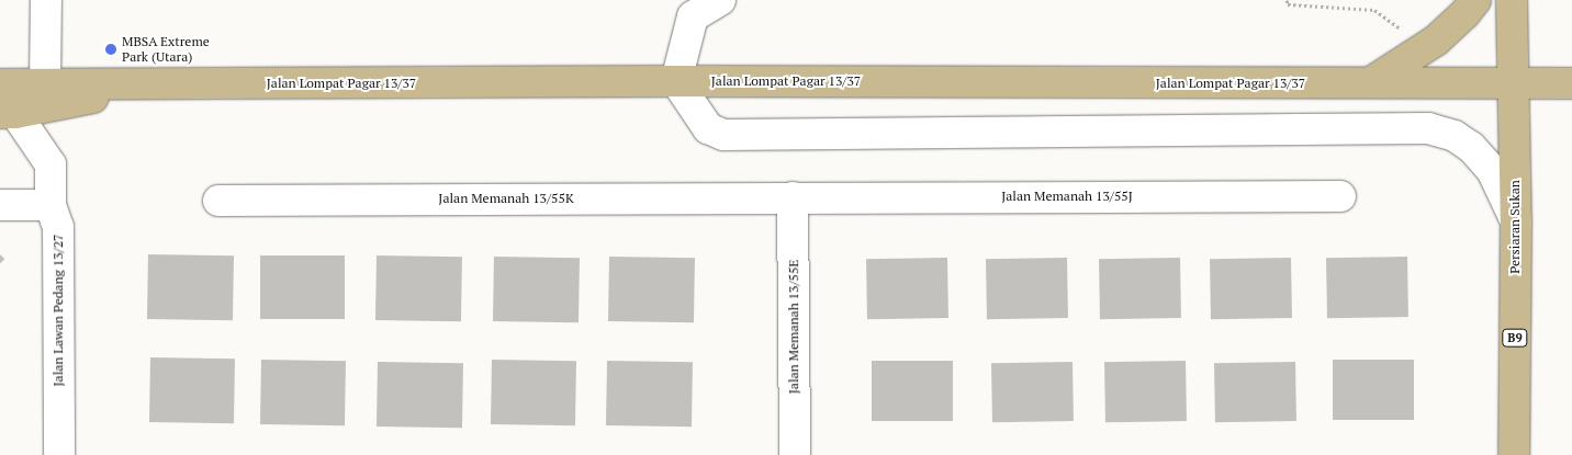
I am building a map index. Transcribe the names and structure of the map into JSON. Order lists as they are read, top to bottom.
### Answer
{
  "streets": {
    "main road": ["Jalan Lompat Pagar 13/37", "Persiaran Sukan", "B9"],
    "street": [
      "Jalan Memanah 13/55J",
      "Jalan Memanah 13/55K",
      "Jalan Lawan Pedang 13/27",
      "Jalan Memanah 13/55E"
    ]
  },
  "crossings": [
    ["Jalan Lompat Pagar 13/37", "Persiaran Sukan"],
    ["Jalan Memanah 13/55J", "Jalan Memanah 13/55K"],
    ["Jalan Memanah 13/55J", "Jalan Memanah 13/55E"],
    ["Jalan Memanah 13/55K", "Jalan Memanah 13/55E"]
  ],
  "places": ["MBSA Extreme Park (Utara)"]
}
